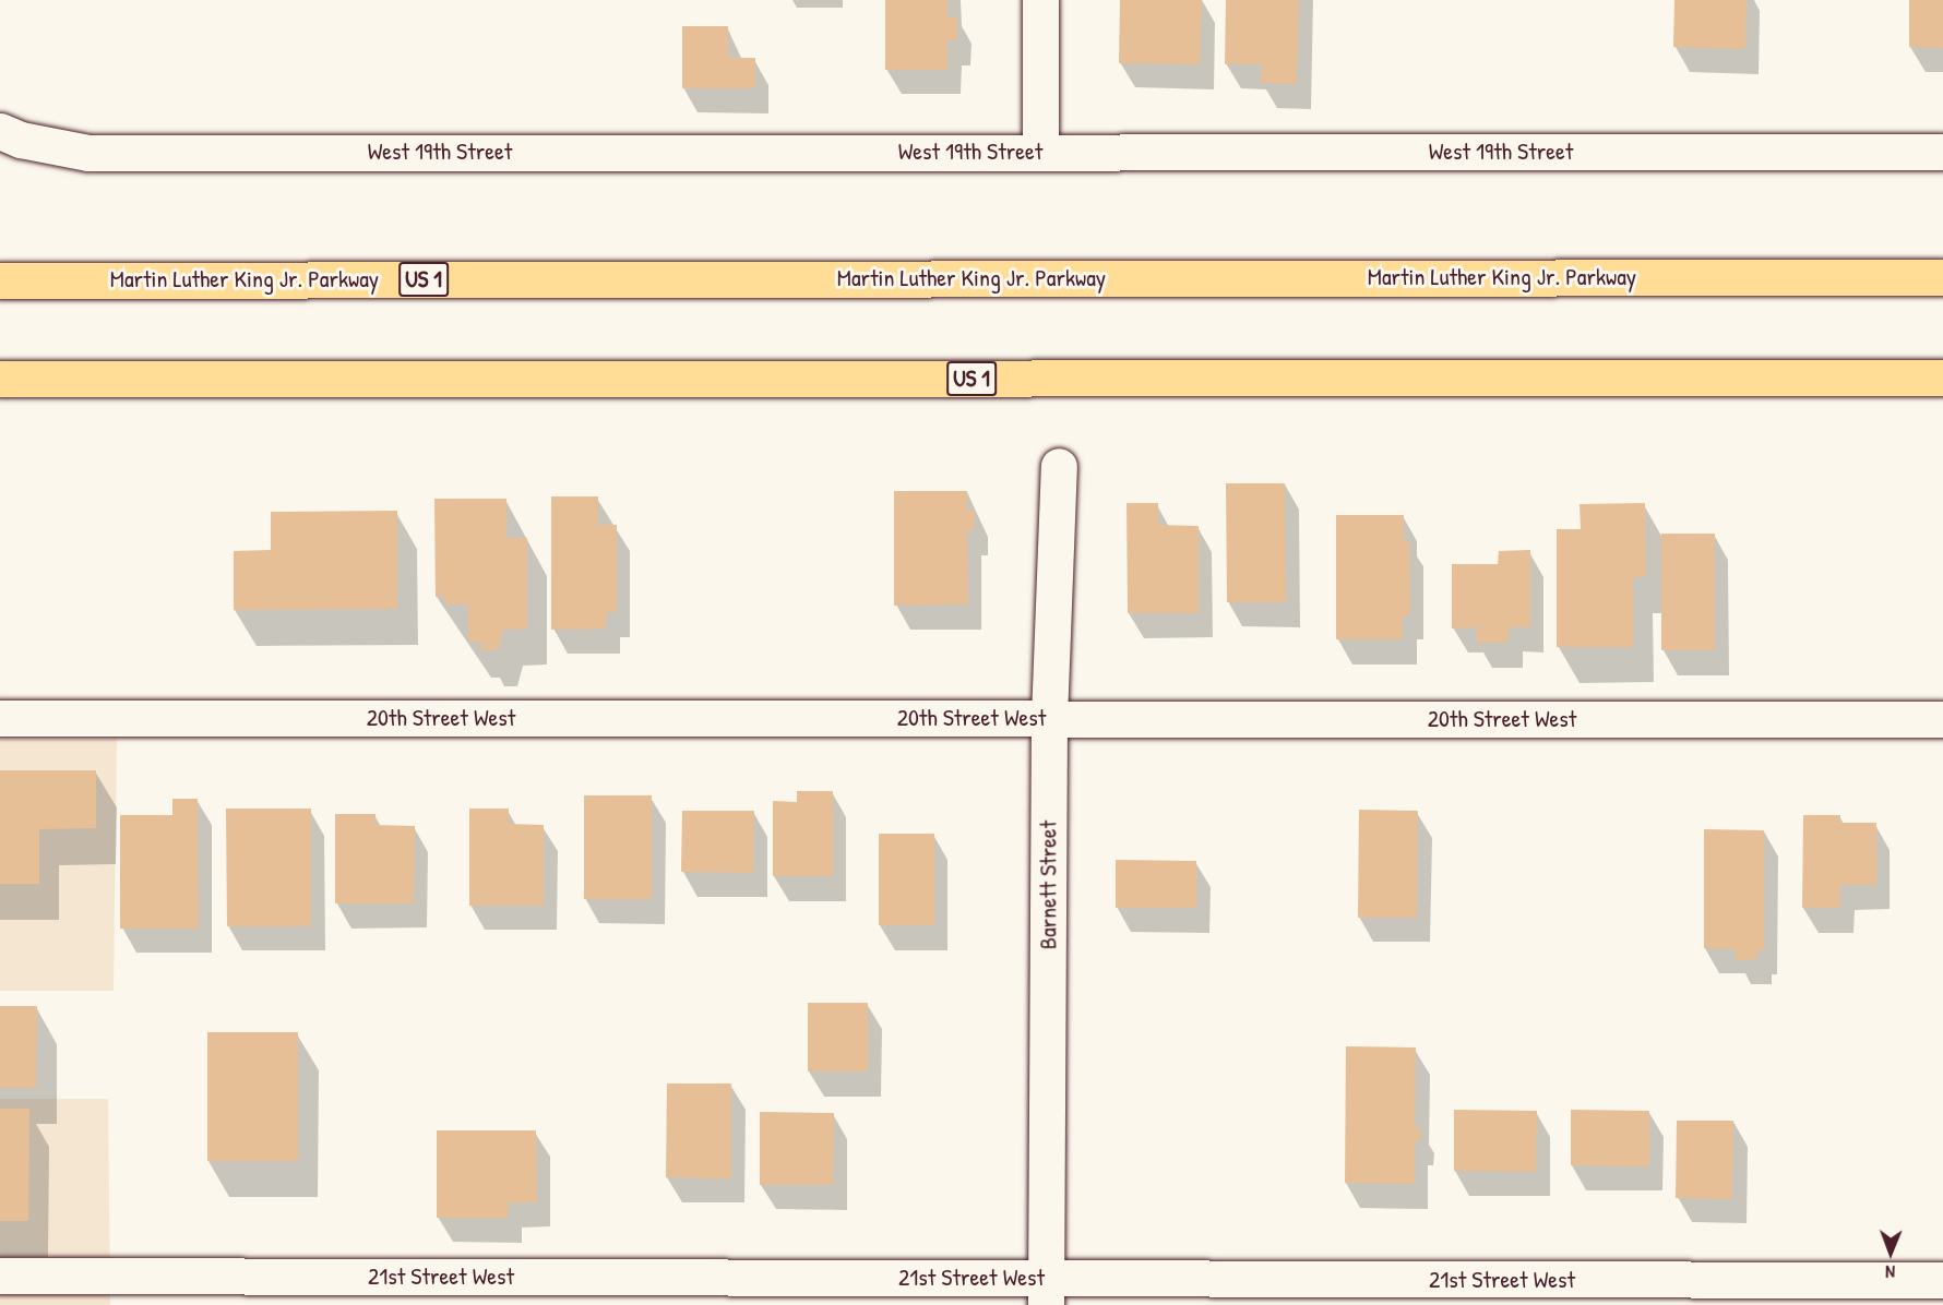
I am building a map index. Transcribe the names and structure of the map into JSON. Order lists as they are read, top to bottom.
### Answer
{
  "streets": {
    "highway": ["Martin Luther King Jr. Parkway", "US 1"],
    "street": [
      "West 19th Street",
      "20th Street West",
      "Barnett Street",
      "21st Street West"
    ]
  },
  "crossings": [
    ["20th Street West", "Barnett Street"],
    ["Barnett Street", "21st Street West"]
  ],
  "north": "bottom"
}
